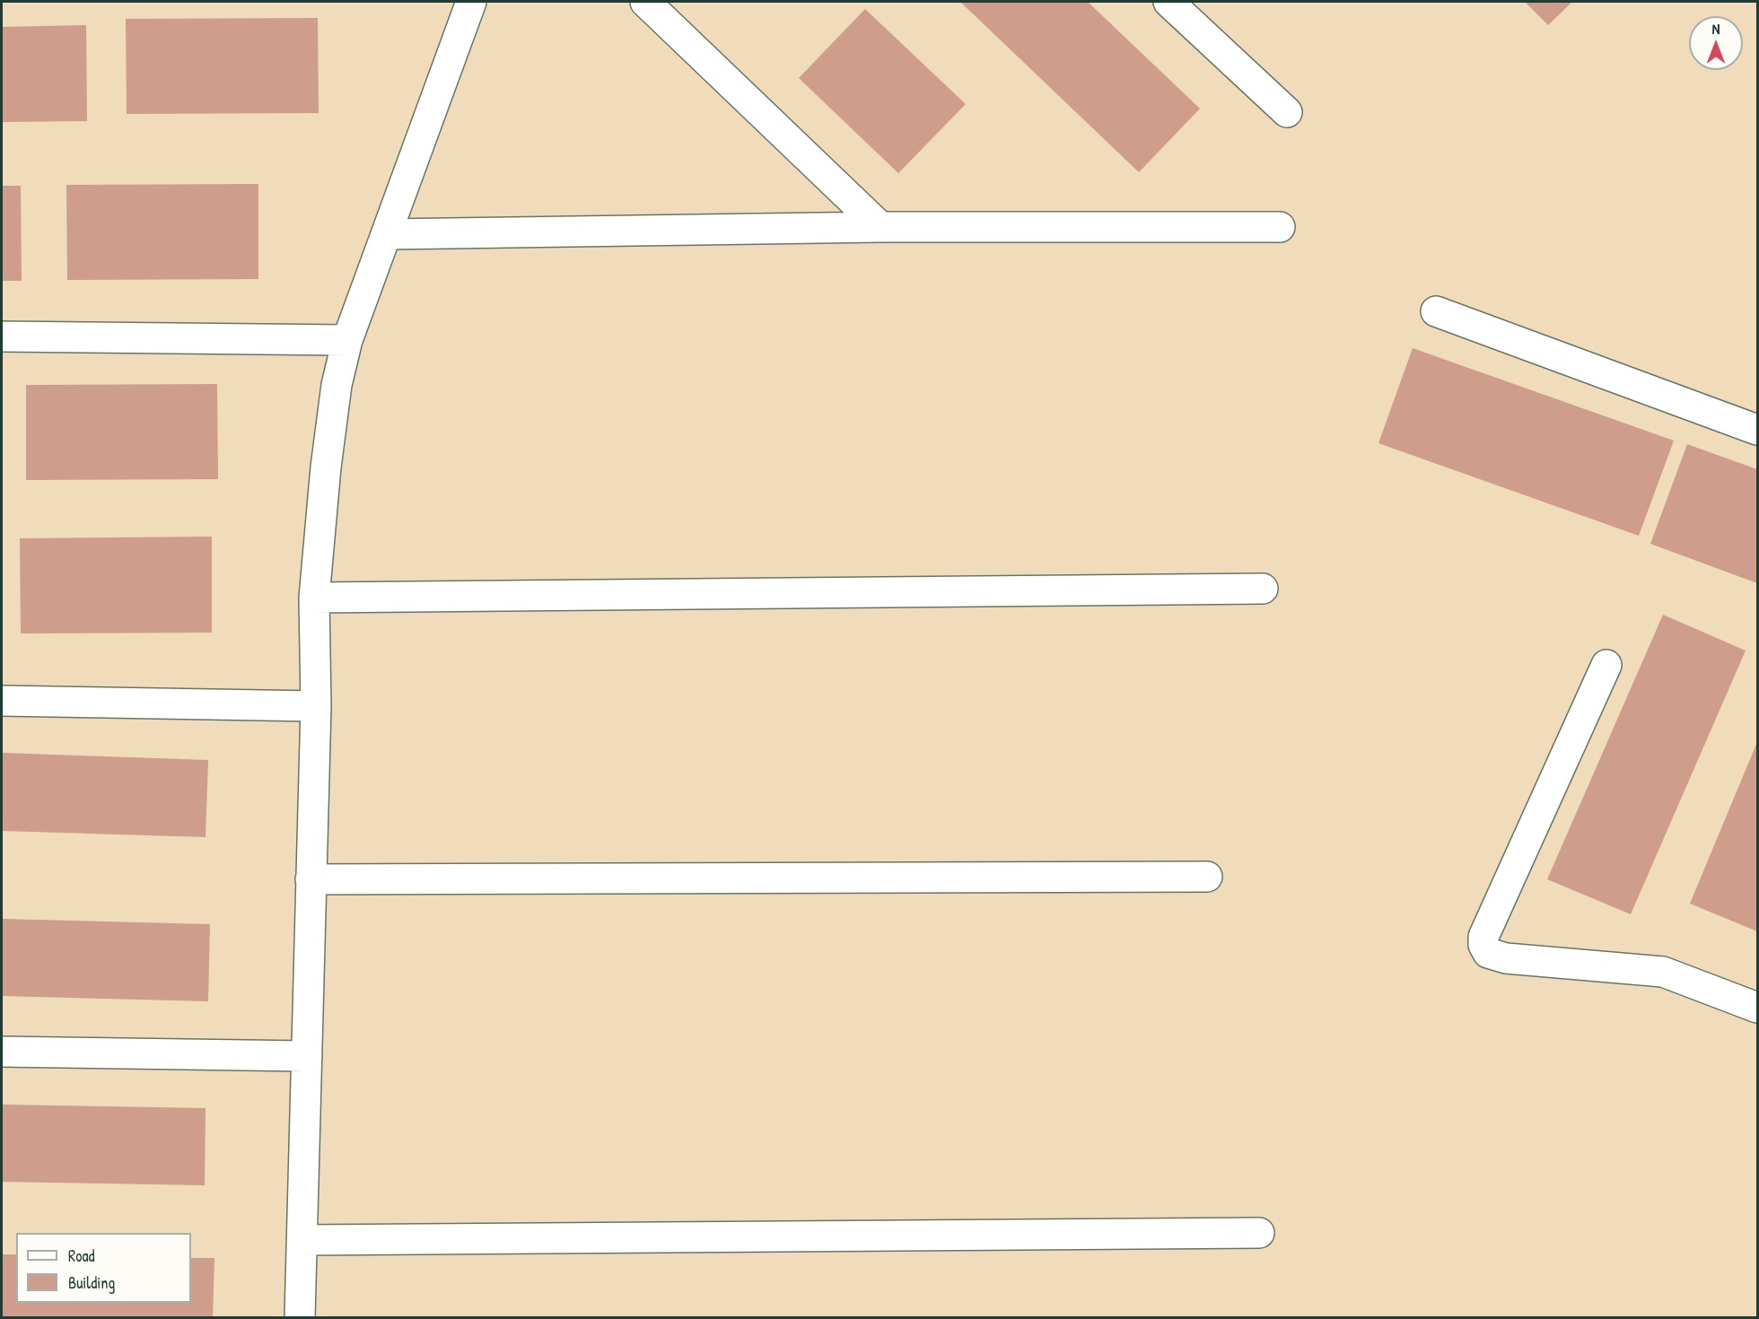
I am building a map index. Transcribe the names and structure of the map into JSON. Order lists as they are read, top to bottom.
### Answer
{
  "legend": ["Road", "Building"],
  "north": "top"
}
